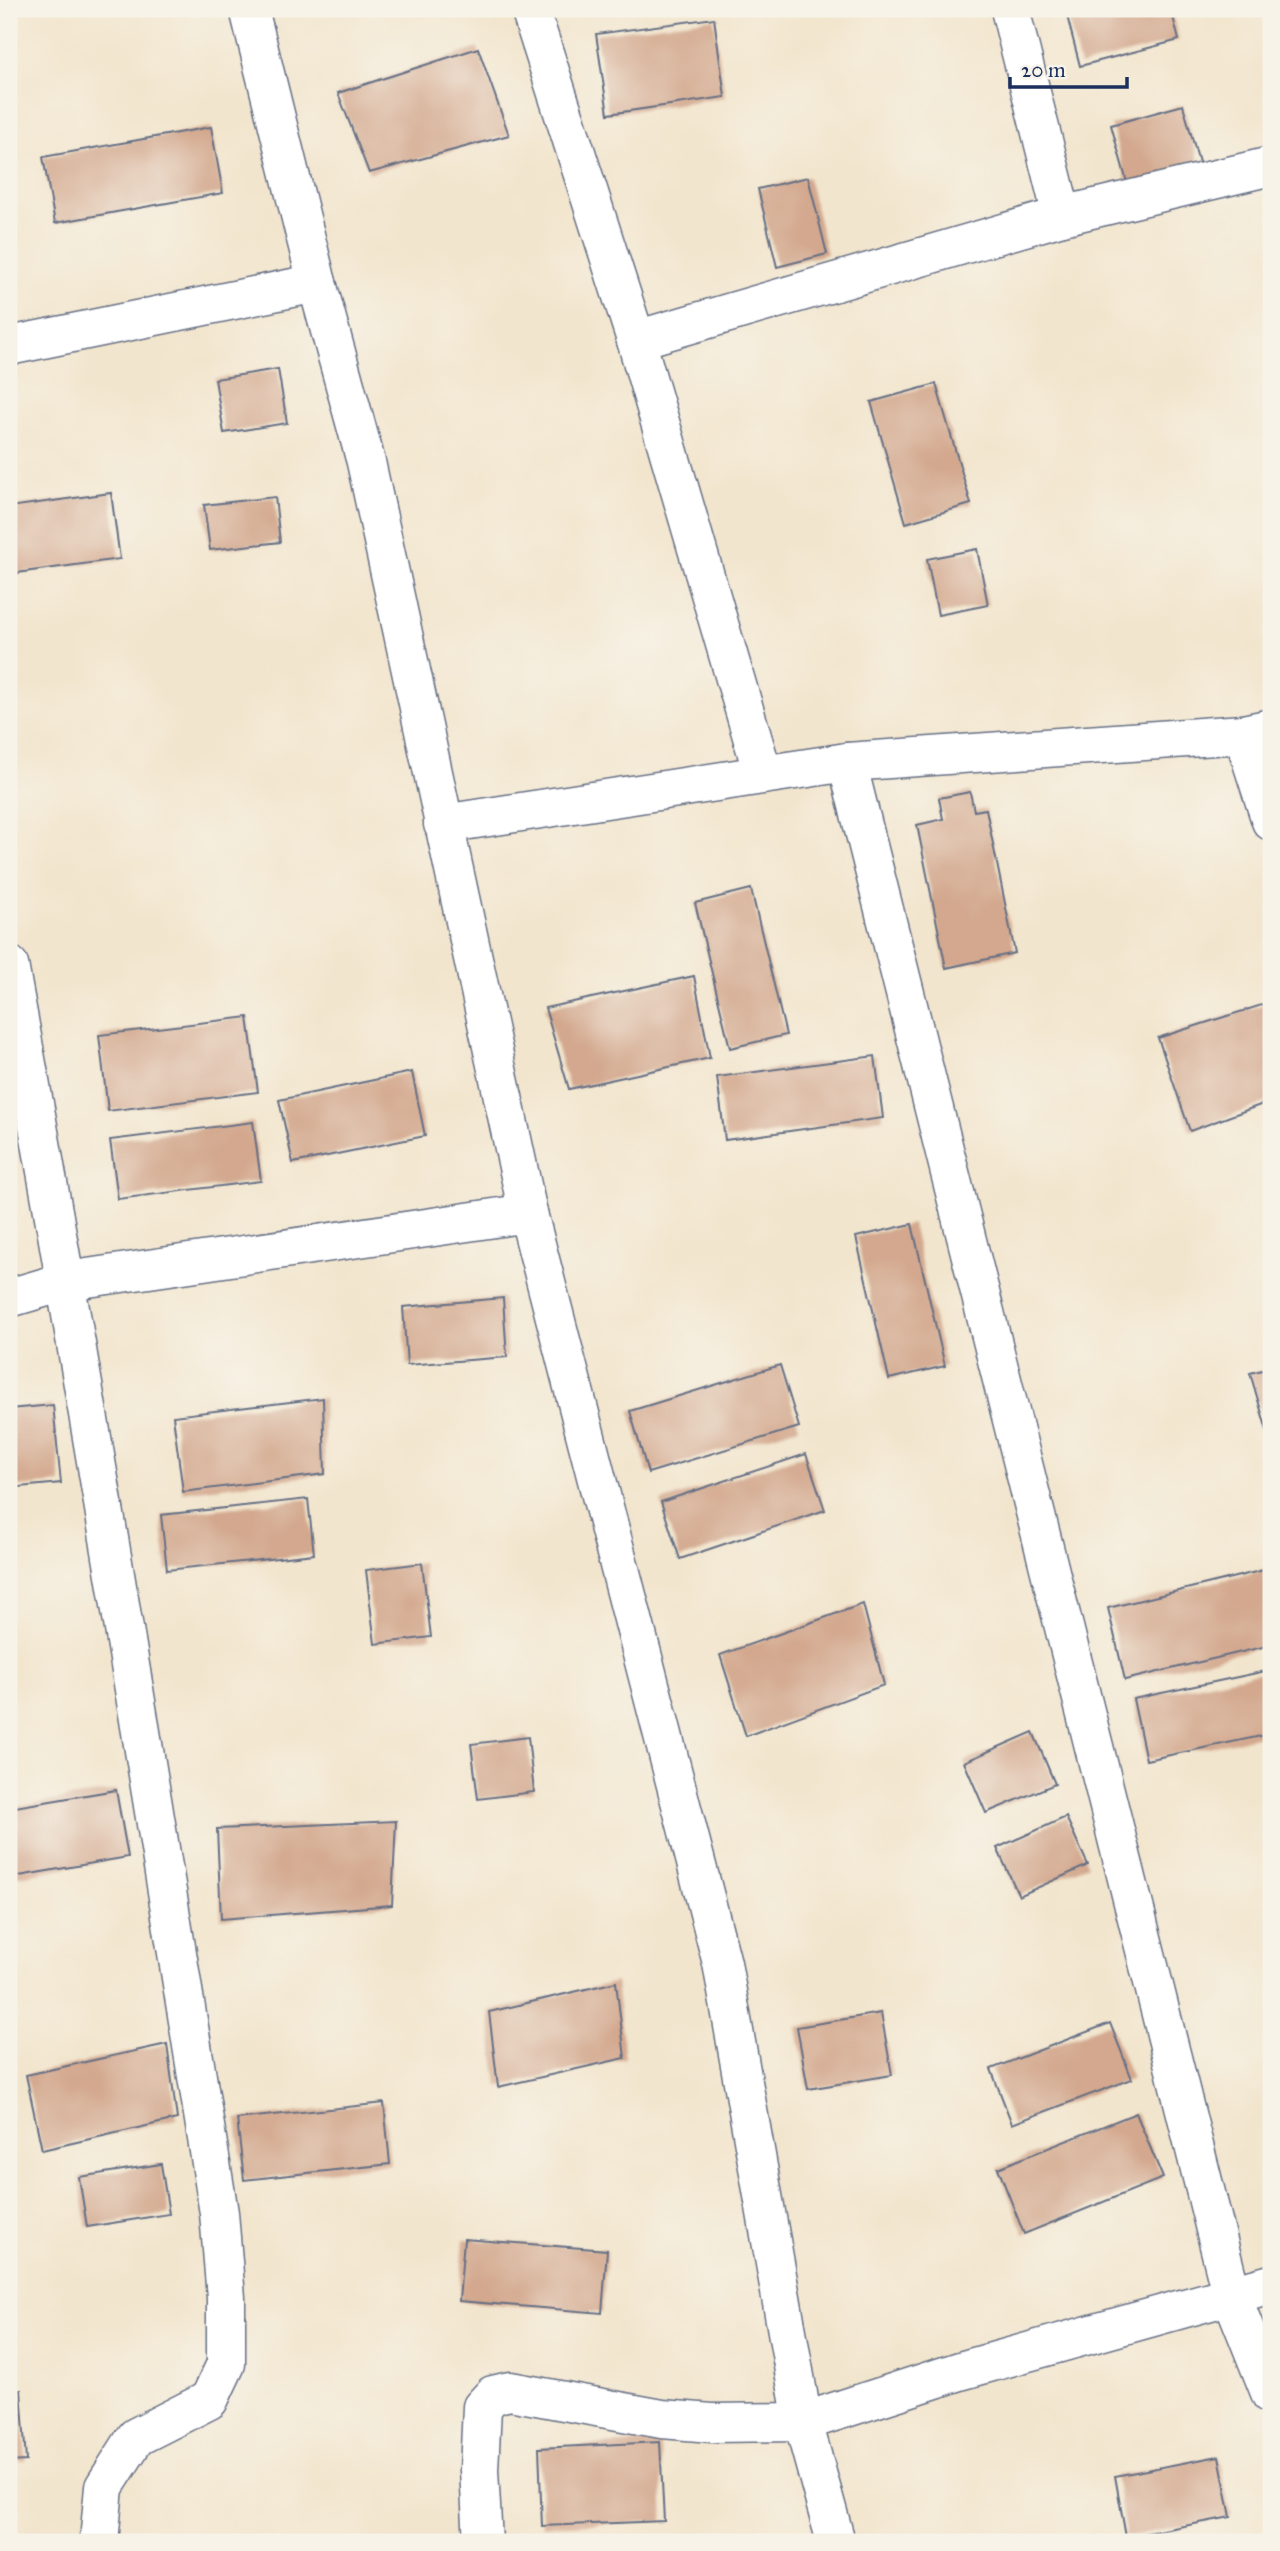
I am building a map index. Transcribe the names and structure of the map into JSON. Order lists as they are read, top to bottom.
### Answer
{
  "scale_bar": "20 m"
}
